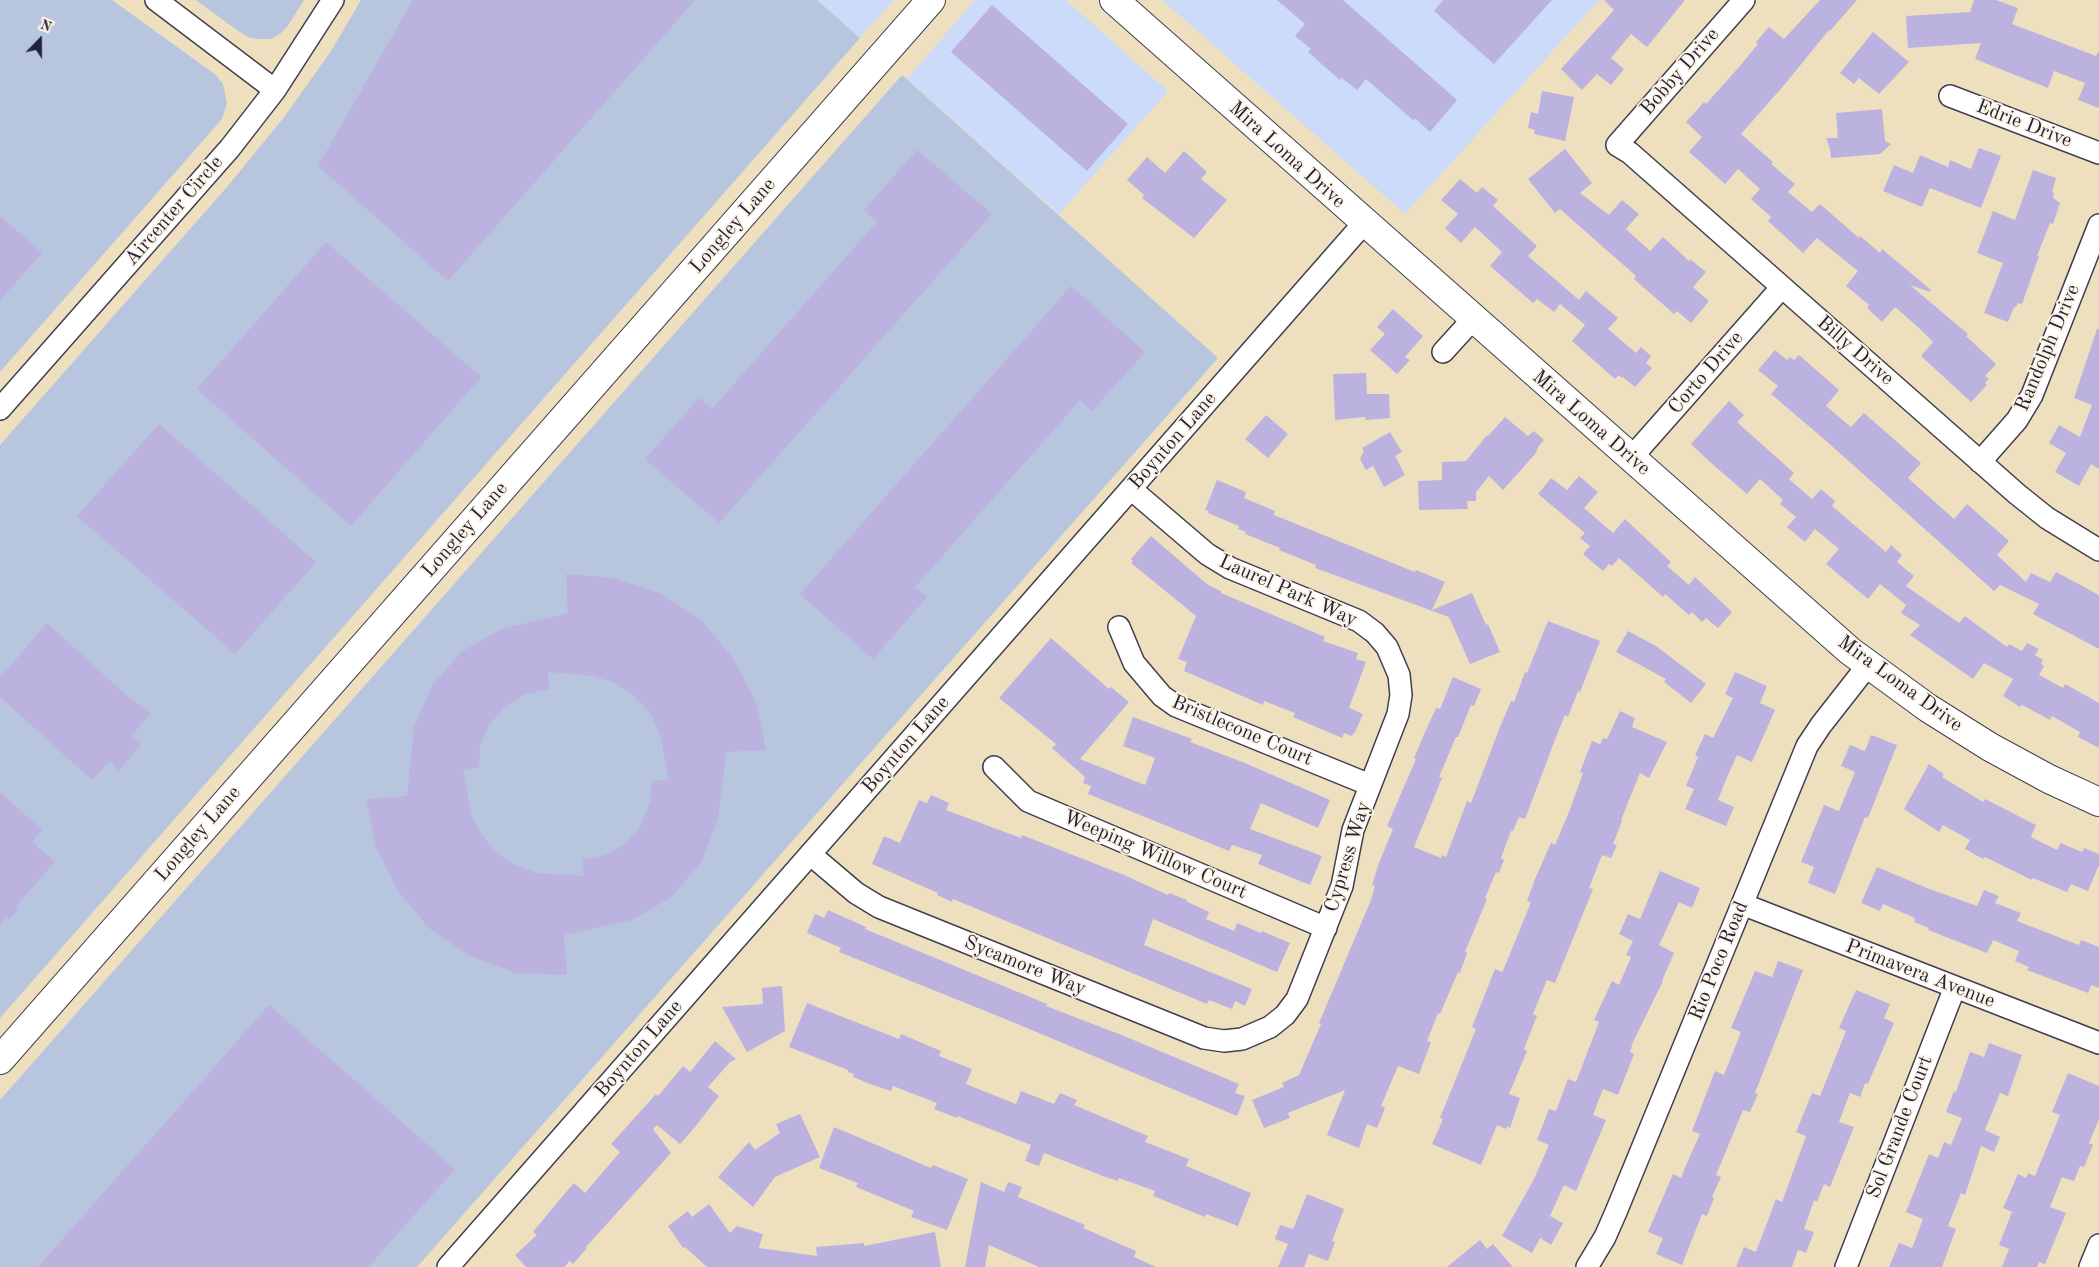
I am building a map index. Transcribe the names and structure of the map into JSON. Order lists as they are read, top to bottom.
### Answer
{
  "streets": {
    "main road": ["Mira Loma Drive", "Longley Lane"],
    "street": [
      "Bobby Drive",
      "Edrie Drive",
      "Aircenter Circle",
      "Randolph Drive",
      "Billy Drive",
      "Corto Drive",
      "Boynton Lane",
      "Laurel Park Way",
      "Bristlecone Court",
      "Weeping Willow Court",
      "Cypress Way",
      "Rio Poco Road",
      "Sycamore Way",
      "Primavera Avenue",
      "Sol Grande Court"
    ]
  },
  "crossings": [
    ["Bobby Drive", "Billy Drive"],
    ["Mira Loma Drive", "Corto Drive"],
    ["Mira Loma Drive", "Boynton Lane"],
    ["Mira Loma Drive", "Rio Poco Road"],
    ["Randolph Drive", "Billy Drive"],
    ["Billy Drive", "Corto Drive"],
    ["Boynton Lane", "Laurel Park Way"],
    ["Boynton Lane", "Sycamore Way"],
    ["Laurel Park Way", "Cypress Way"],
    ["Bristlecone Court", "Cypress Way"],
    ["Weeping Willow Court", "Cypress Way"],
    ["Cypress Way", "Sycamore Way"],
    ["Rio Poco Road", "Primavera Avenue"],
    ["Primavera Avenue", "Sol Grande Court"]
  ],
  "north": "top"
}
